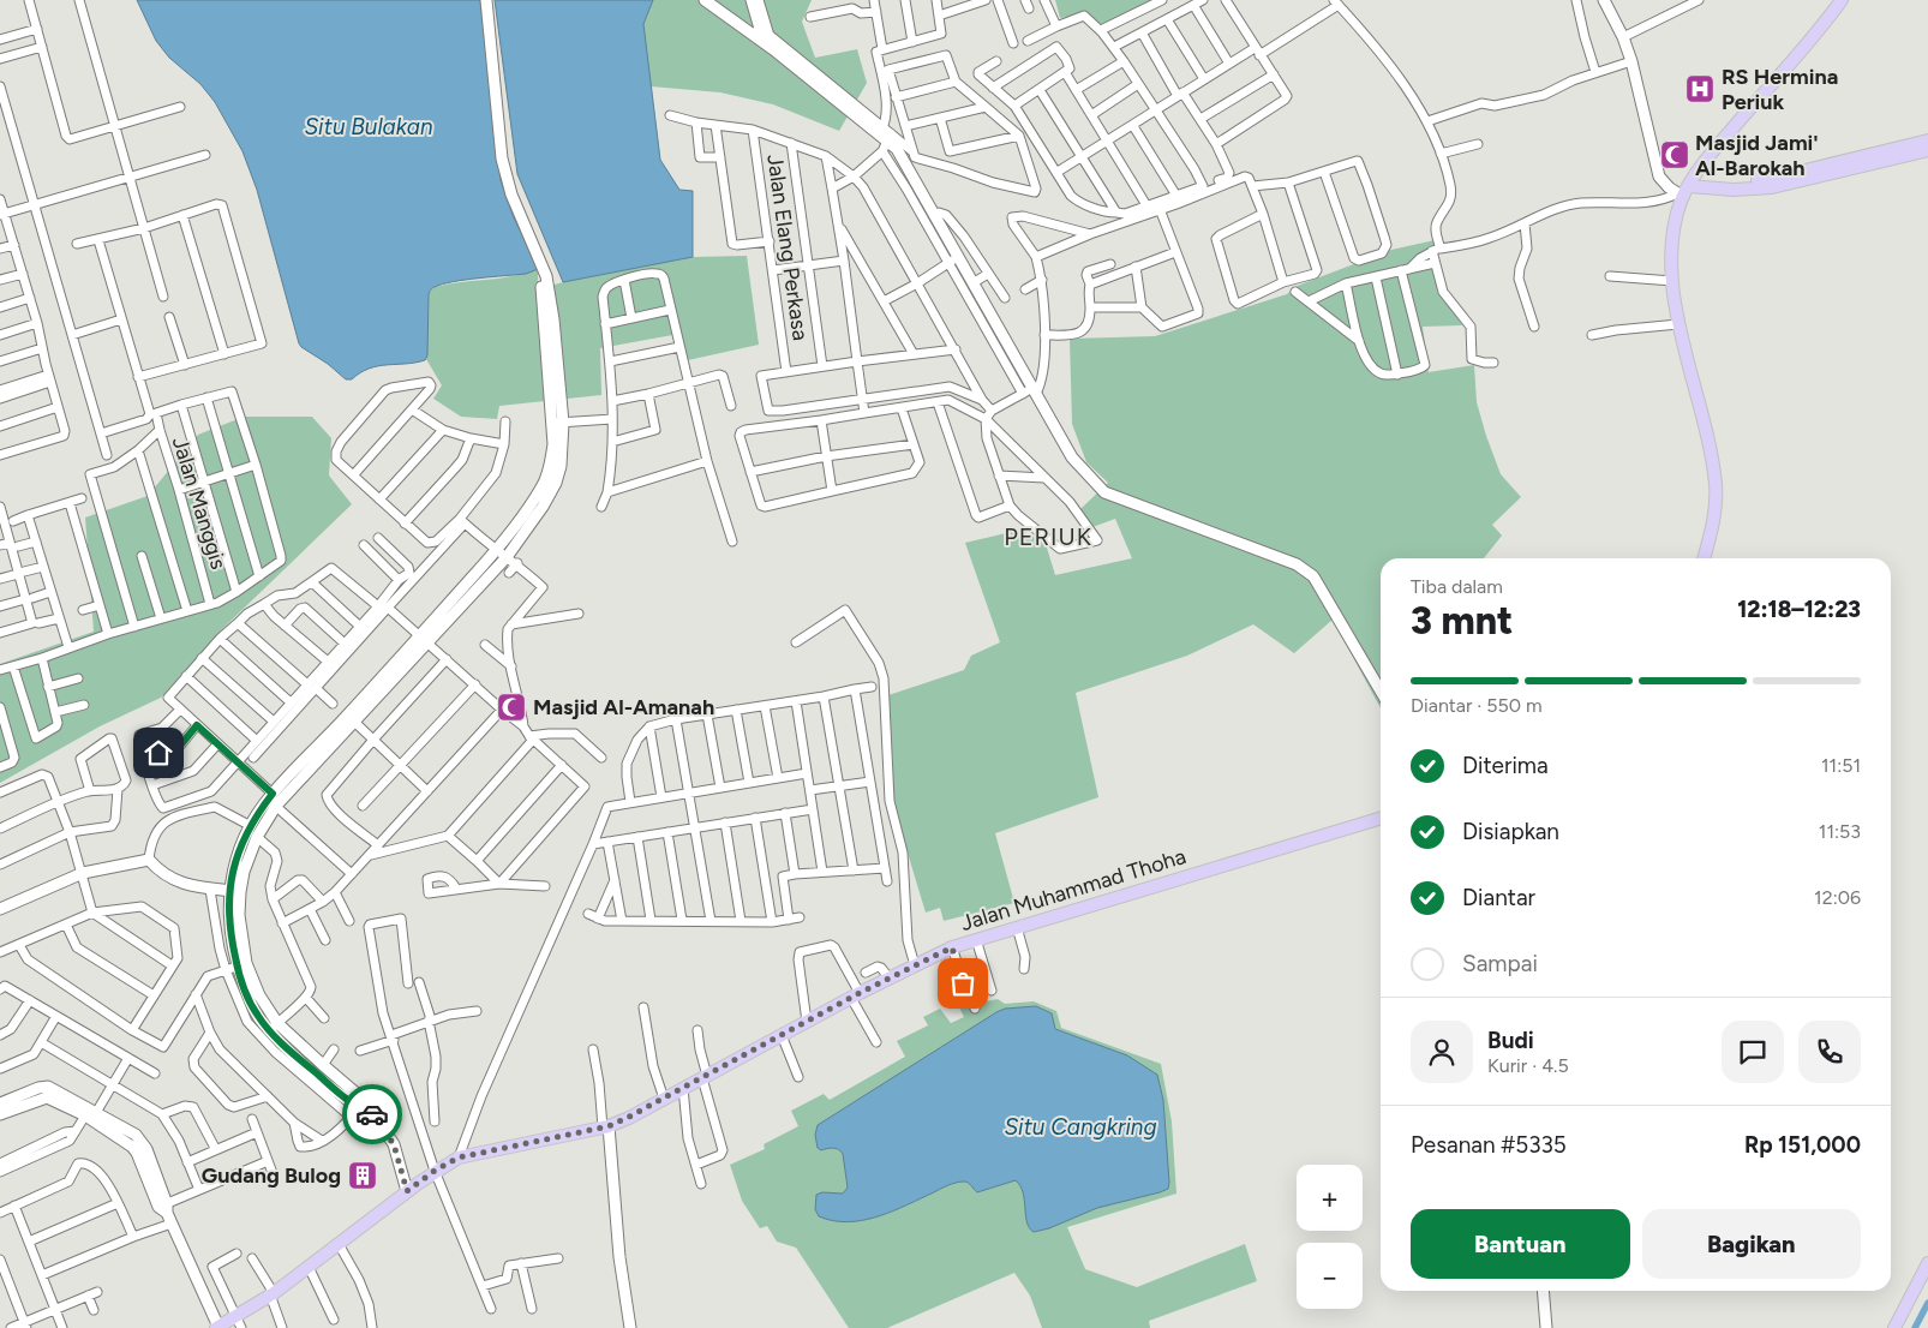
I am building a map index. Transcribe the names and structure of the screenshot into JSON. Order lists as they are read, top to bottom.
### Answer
{
  "streets": {
    "main road": ["Jalan Muhammad Thoha"],
    "street": ["Jalan Elang Perkasa", "Jalan Manggis"]
  },
  "districts": ["PERIUK"],
  "water": ["Situ Bulakan", "Situ Cangkring"],
  "places": {
    "hospital": ["RS Hermina Periuk"],
    "mosque": ["Masjid Jami' Al-Barokah", "Masjid Al-Amanah"],
    "building": ["Gudang Bulog"]
  },
  "page": {
    "heading": ["3 mnt", "Tiba dalam", "12:18–12:23"],
    "panel": [
      "Budi",
      "Kurir · 4.5",
      "Pesanan #5335",
      "Rp 151,000"
    ],
    "bar": "Diantar · 550 m",
    "list": [
      ["Diterima", "11:51"],
      ["Disiapkan", "11:53"],
      ["Diantar", "12:06"],
      "Sampai"
    ],
    "map_buttons": ["+", "−"],
    "buttons": ["Bantuan", "Bagikan"]
  }
}
